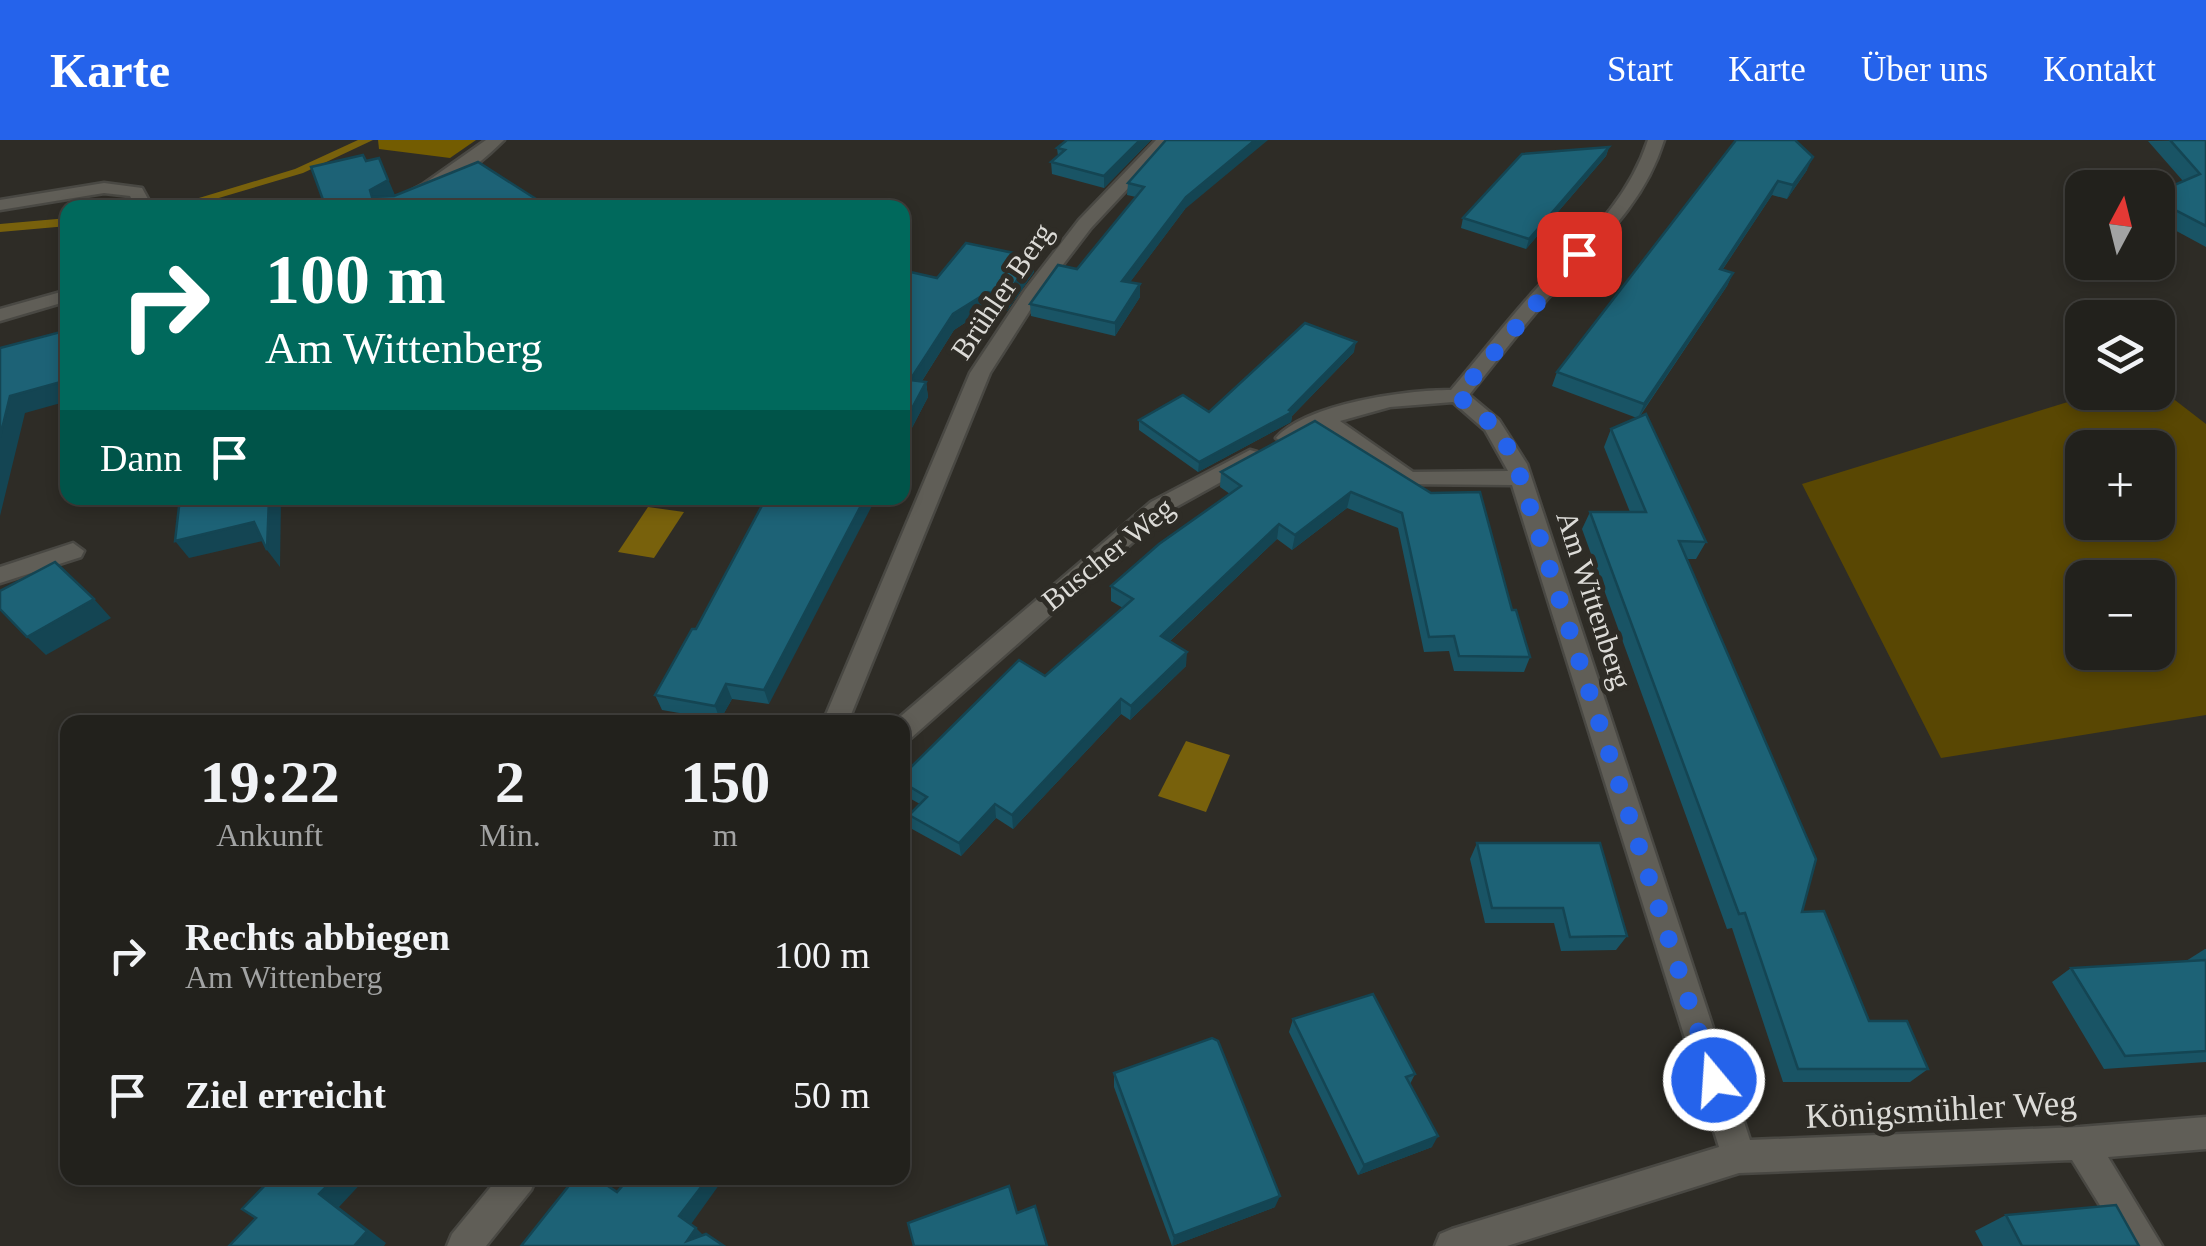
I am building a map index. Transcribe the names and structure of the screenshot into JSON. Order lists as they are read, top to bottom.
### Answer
{
  "streets": {
    "street": [
      "Brühler Berg",
      "Buscher Weg",
      "Am Wittenberg",
      "Königsmühler Weg"
    ]
  },
  "crossings": [
    ["Buscher Weg", "Am Wittenberg"],
    ["Am Wittenberg", "Königsmühler Weg"]
  ],
  "north": "top",
  "page": {
    "header": "Karte",
    "nav": [
      "Start",
      "Karte",
      "Über uns",
      "Kontakt"
    ],
    "map_buttons": ["+", "−"],
    "turn": ["100 m", "Am Wittenberg"],
    "then": "Dann",
    "eta": [
      "19:22",
      "Ankunft",
      "2",
      "Min.",
      "150",
      "m"
    ],
    "list": [
      {
        "name": "Rechts abbiegen",
        "note": "Am Wittenberg",
        "value": "100 m"
      },
      {
        "name": "Ziel erreicht",
        "value": "50 m"
      }
    ]
  }
}
